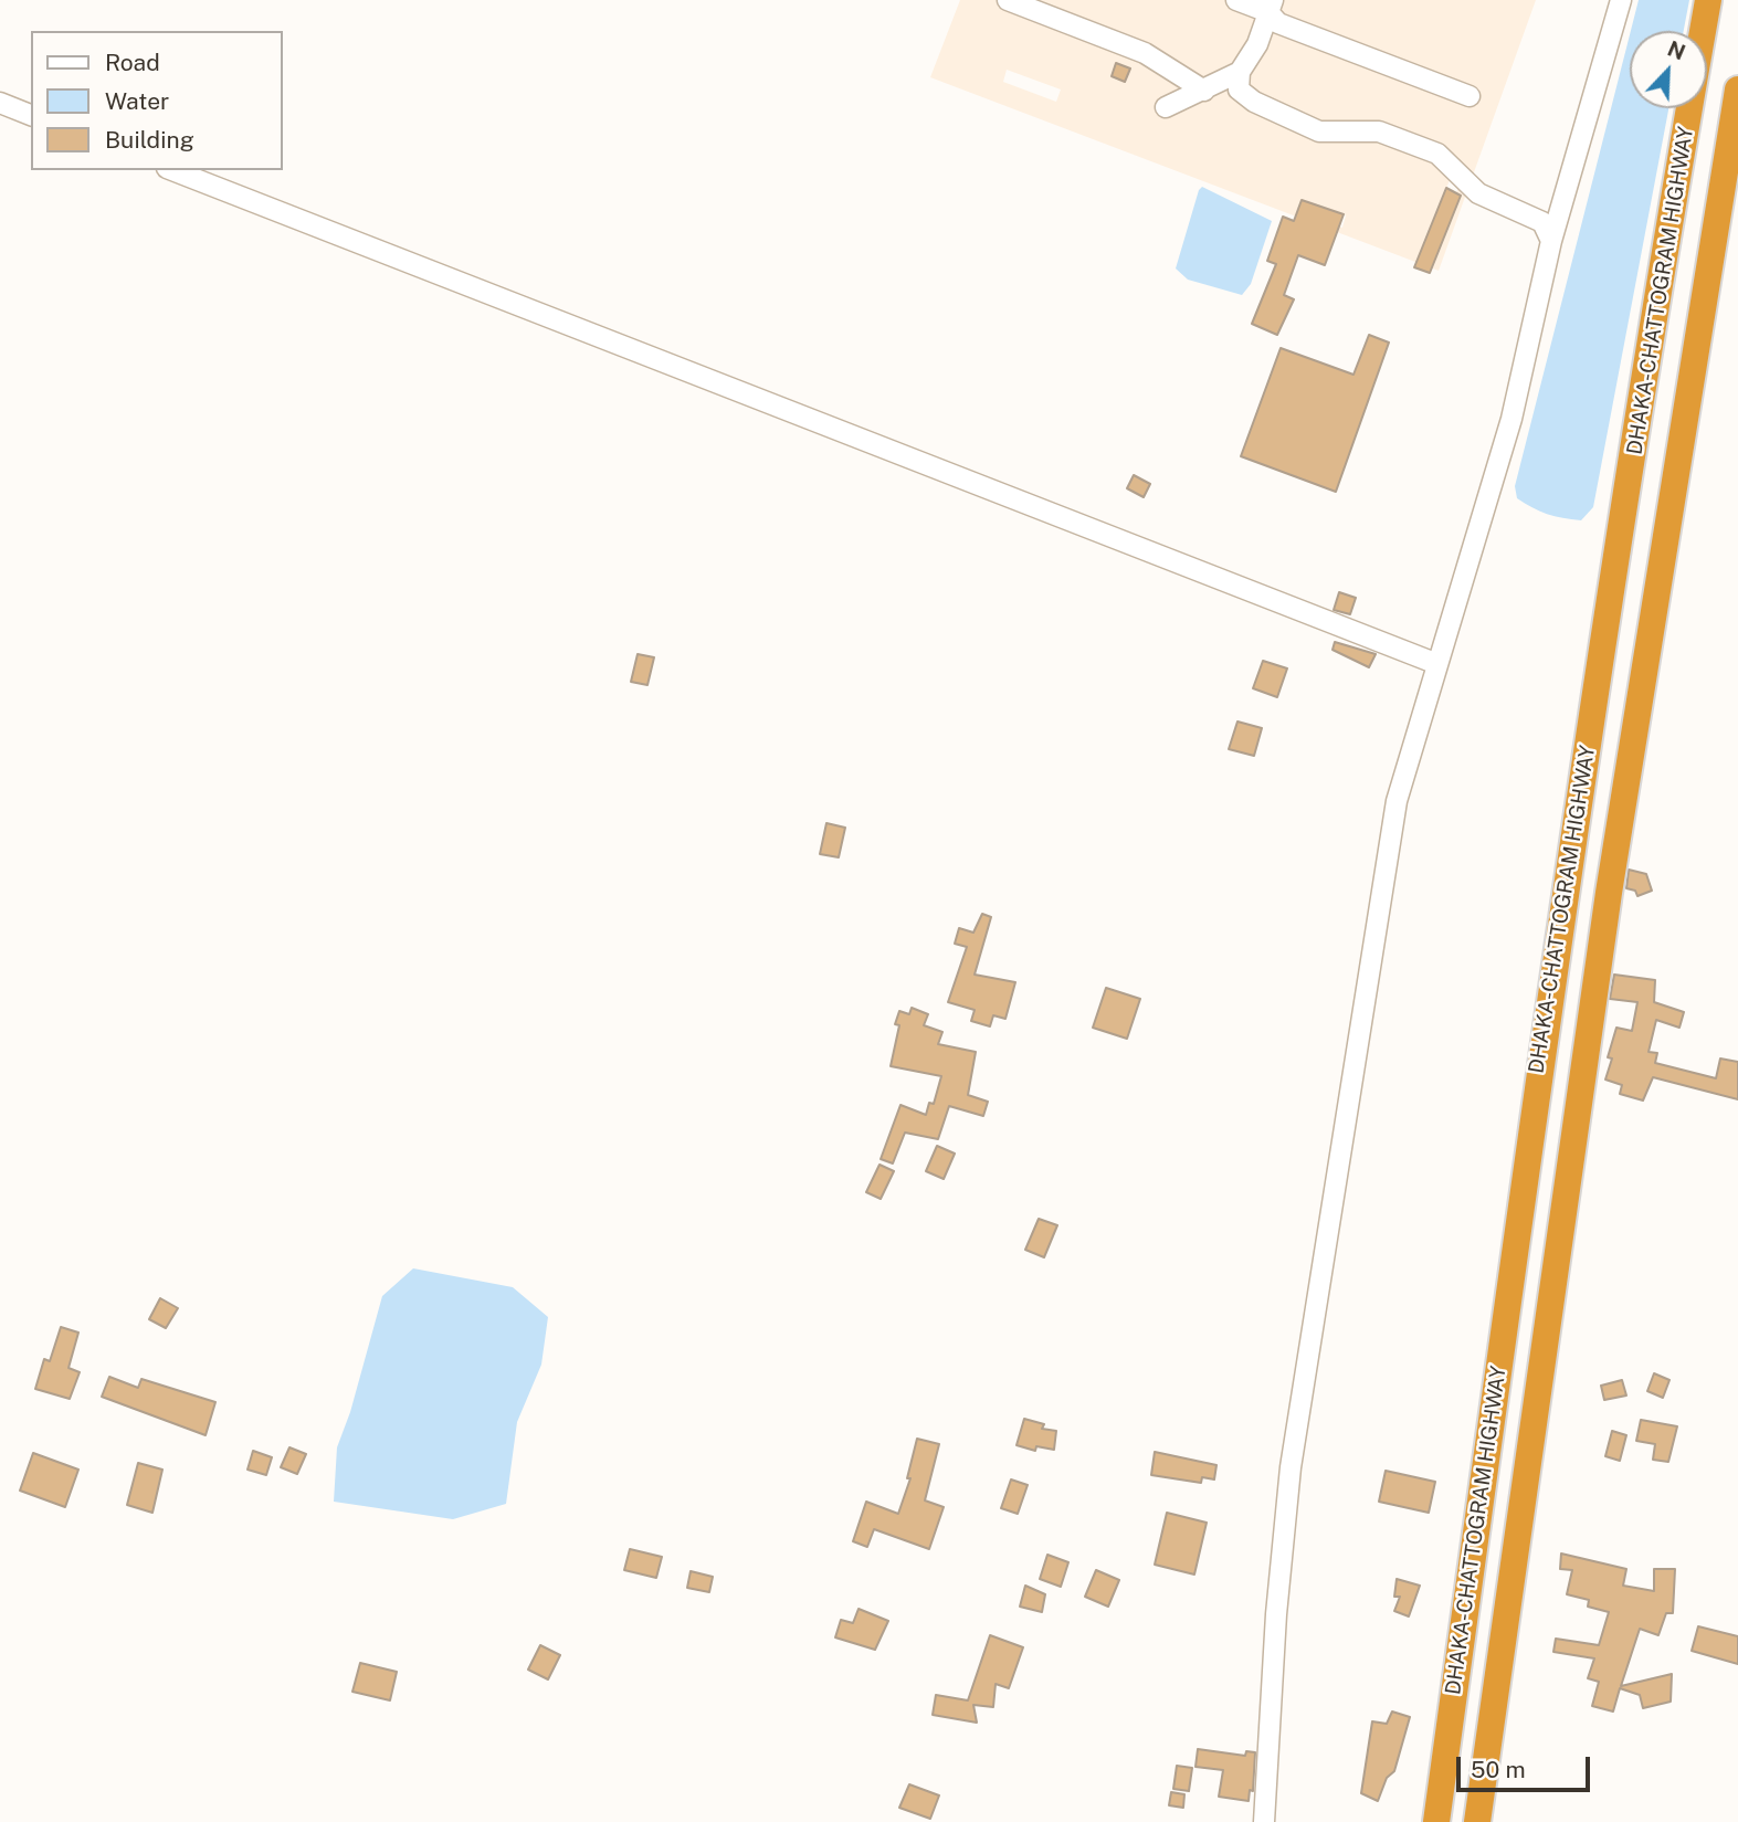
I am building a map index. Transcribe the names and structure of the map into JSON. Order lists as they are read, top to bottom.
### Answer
{
  "streets": {
    "highway": ["DHAKA-CHATTOGRAM HIGHWAY"]
  },
  "legend": ["Road", "Water", "Building"],
  "scale_bar": "50 m",
  "north": "top right"
}
